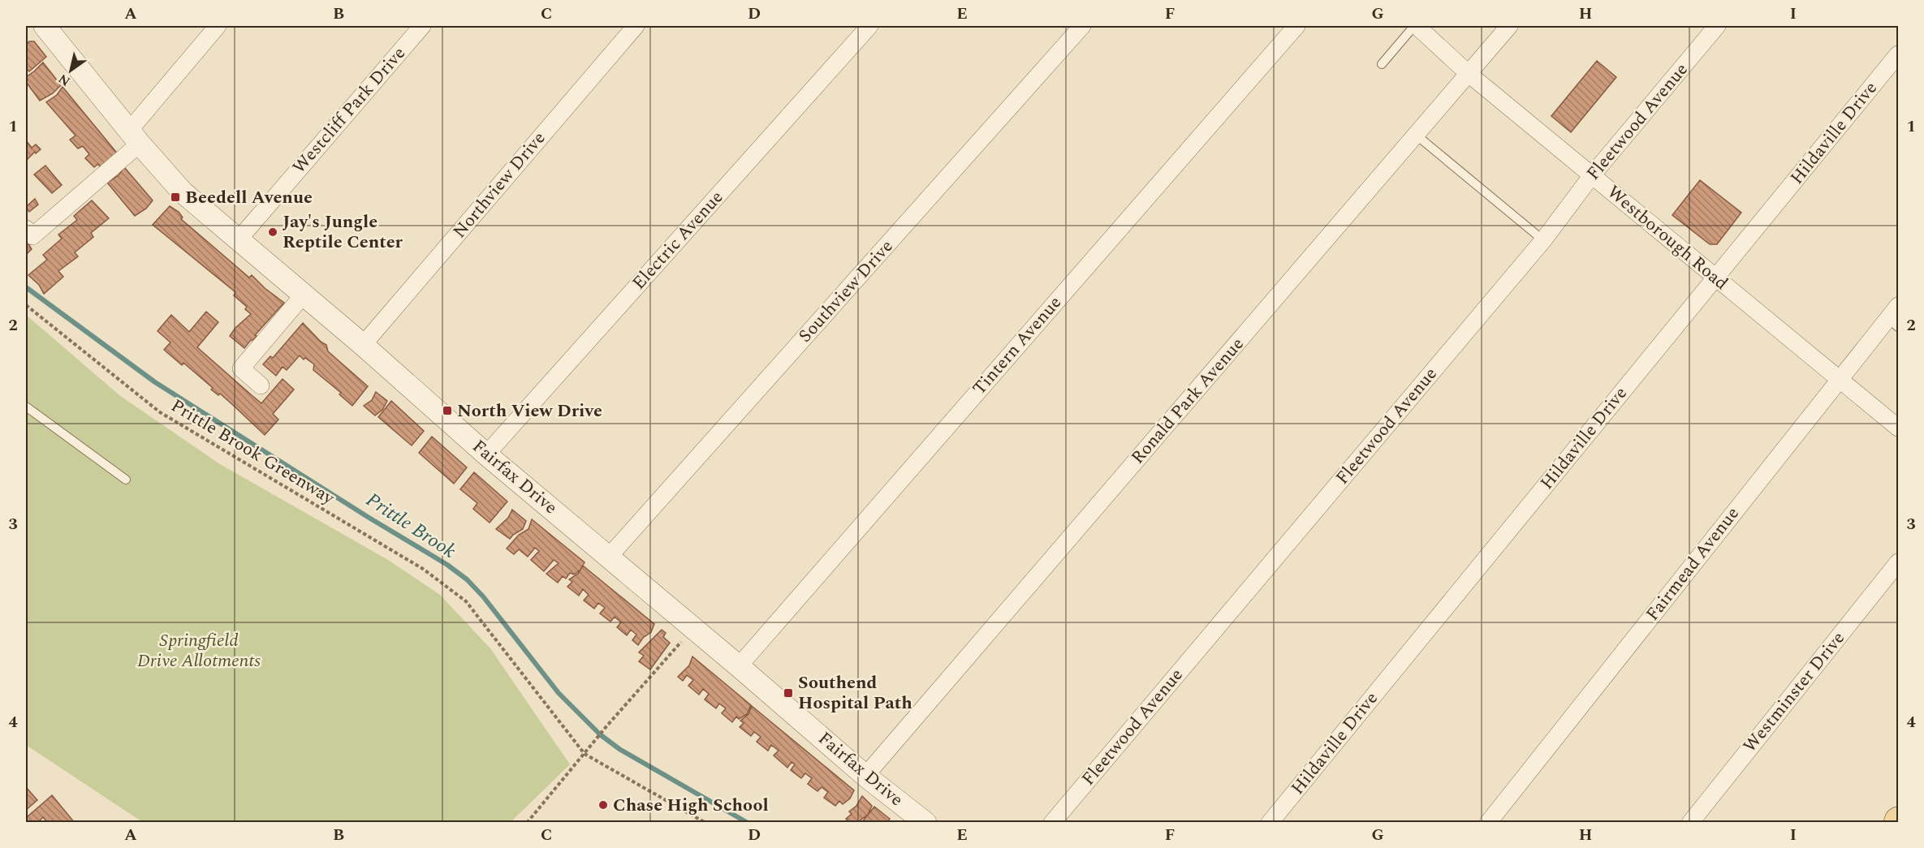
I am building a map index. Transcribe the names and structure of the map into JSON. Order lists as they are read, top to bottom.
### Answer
{
  "streets": {
    "street": [
      "Westcliff Park Drive",
      "Fleetwood Avenue",
      "Hildaville Drive",
      "Northview Drive",
      "Westborough Road",
      "Electric Avenue",
      "Southview Drive",
      "Tintern Avenue",
      "Ronald Park Avenue",
      "Fairfax Drive",
      "Fairmead Avenue",
      "Westminster Drive"
    ],
    "path": ["Prittle Brook Greenway"]
  },
  "crossings": [
    ["Westcliff Park Drive", "Fairfax Drive"],
    ["Fleetwood Avenue", "Westborough Road"],
    ["Hildaville Drive", "Westborough Road"],
    ["Northview Drive", "Fairfax Drive"],
    ["Westborough Road", "Ronald Park Avenue"],
    ["Westborough Road", "Fairmead Avenue"],
    ["Electric Avenue", "Fairfax Drive"],
    ["Southview Drive", "Fairfax Drive"],
    ["Tintern Avenue", "Fairfax Drive"],
    ["Ronald Park Avenue", "Fairfax Drive"]
  ],
  "water": ["Prittle Brook"],
  "parks": ["Springfield Drive Allotments"],
  "places": {
    "transit": ["Beedell Avenue", "North View Drive", "Southend Hospital Path"],
    "other": ["Jay's Jungle Reptile Center", "Chase High School"]
  },
  "north": "bottom left",
  "grid": {
    "columns": [
      "A",
      "B",
      "C",
      "D",
      "E",
      "F",
      "G",
      "H",
      "I"
    ],
    "rows": [
      "1",
      "2",
      "3",
      "4"
    ]
  }
}
